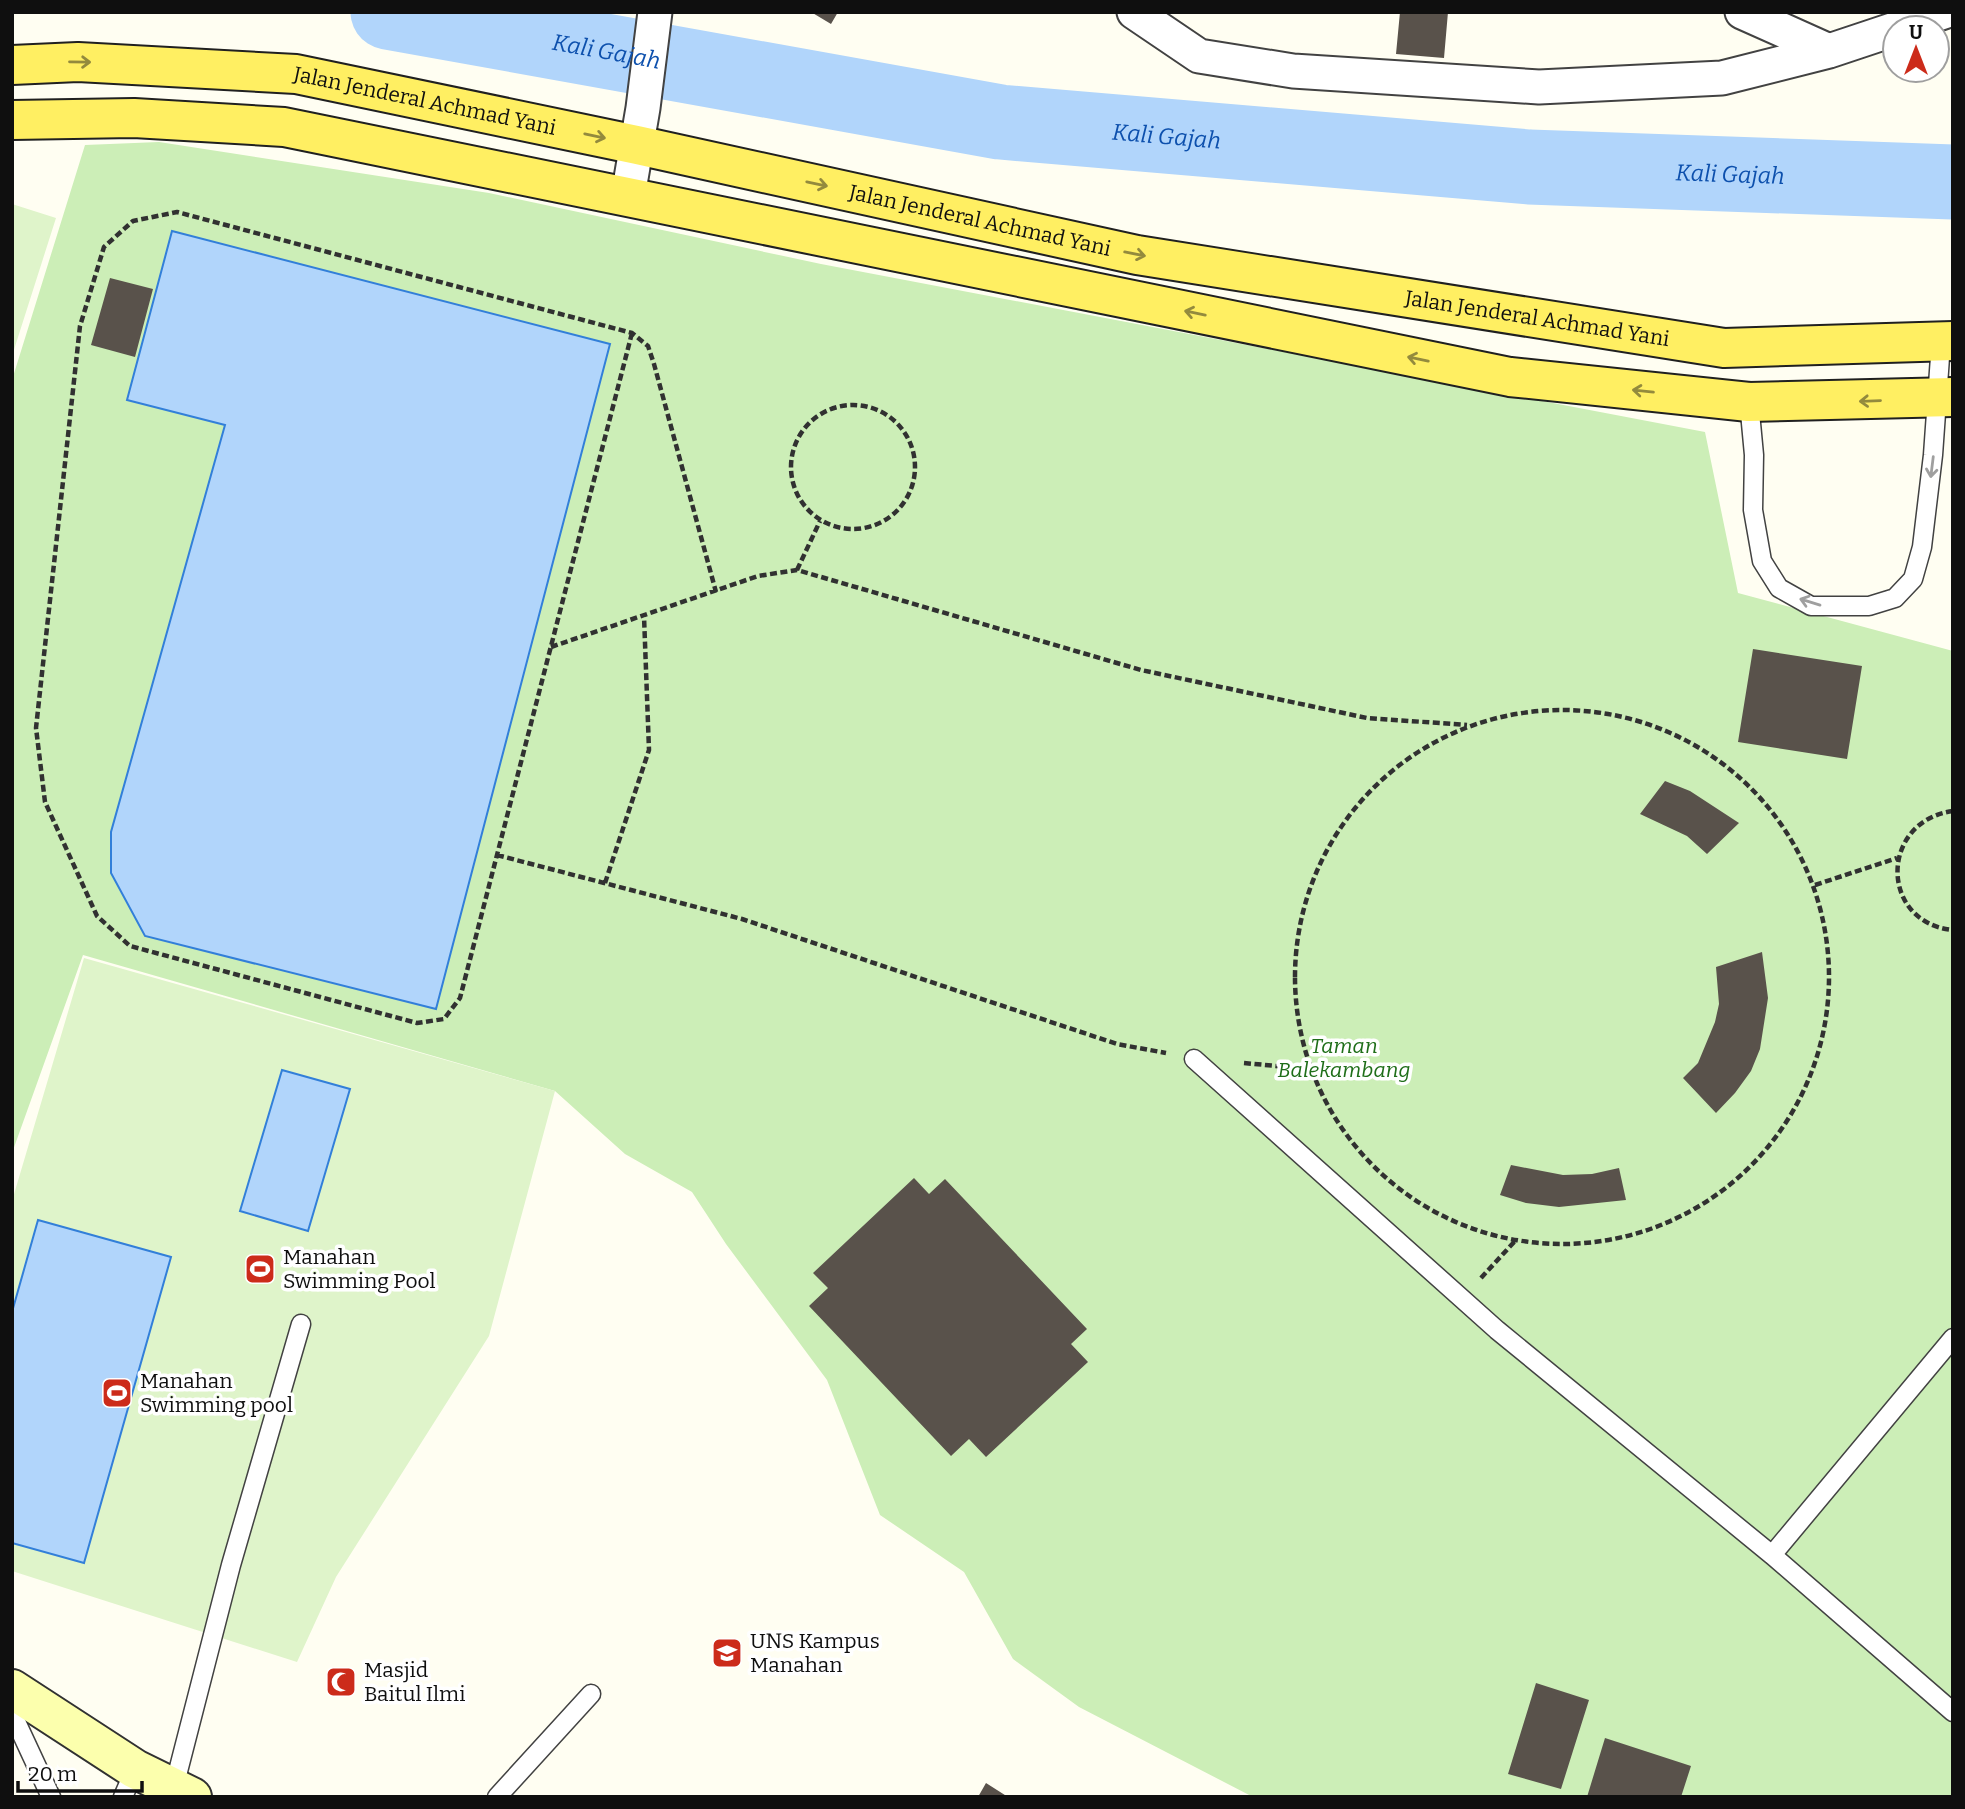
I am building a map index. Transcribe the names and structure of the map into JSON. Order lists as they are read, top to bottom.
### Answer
{
  "streets": {
    "main road": ["Jalan Jenderal Achmad Yani"]
  },
  "water": ["Kali Gajah"],
  "parks": ["Taman Balekambang"],
  "places": {
    "sports": ["Manahan Swimming Pool", "Manahan Swimming pool"],
    "school or university": ["UNS Kampus Manahan"],
    "mosque": ["Masjid Baitul Ilmi"]
  },
  "scale_bar": "20 m",
  "north": "top"
}
